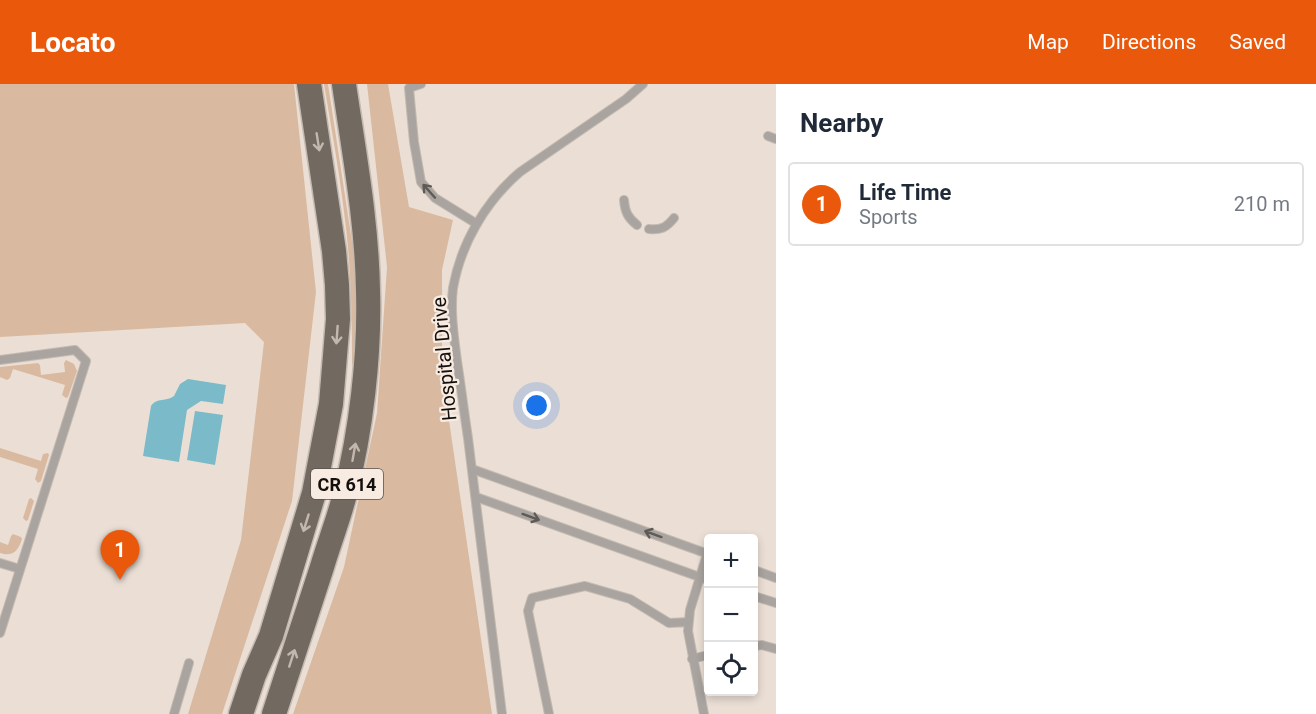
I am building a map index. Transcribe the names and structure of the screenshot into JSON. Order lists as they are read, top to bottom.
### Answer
{
  "streets": {
    "highway": ["CR 614"],
    "lane": ["Hospital Drive"]
  },
  "page": {
    "header": "Locato",
    "nav": ["Map", "Directions", "Saved"],
    "heading": "Nearby",
    "list": [
      {
        "mark": "1",
        "name": "Life Time",
        "note": "Sports",
        "value": "210 m"
      }
    ],
    "pins": "1",
    "map_buttons": ["+", "−"]
  }
}
